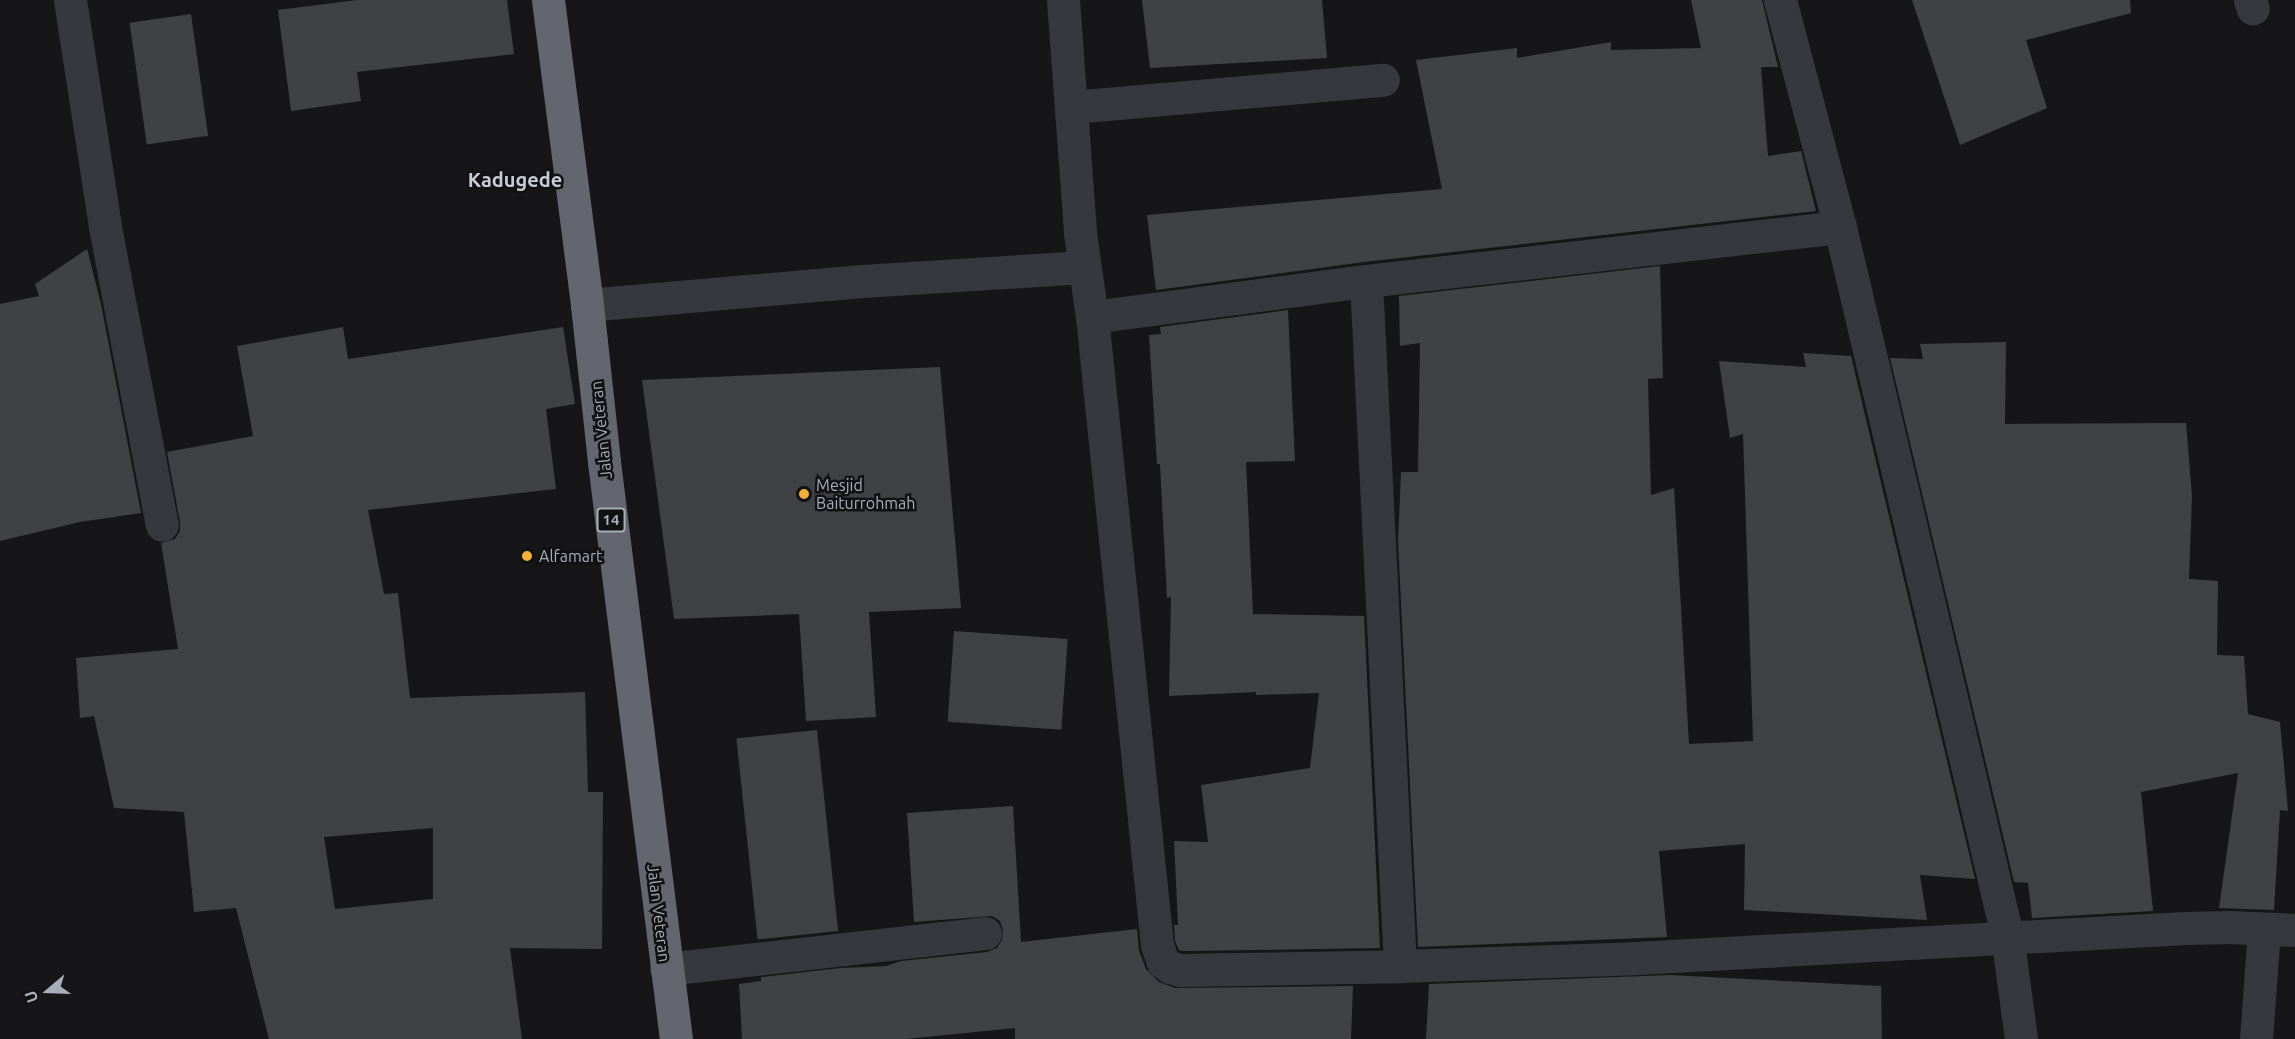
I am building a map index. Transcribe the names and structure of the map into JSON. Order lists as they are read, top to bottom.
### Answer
{
  "streets": {
    "highway": ["Jalan Veteran", "14"]
  },
  "districts": ["Kadugede"],
  "places": ["Mesjid Baiturrohmah", "Alfamart"],
  "north": "left"
}
